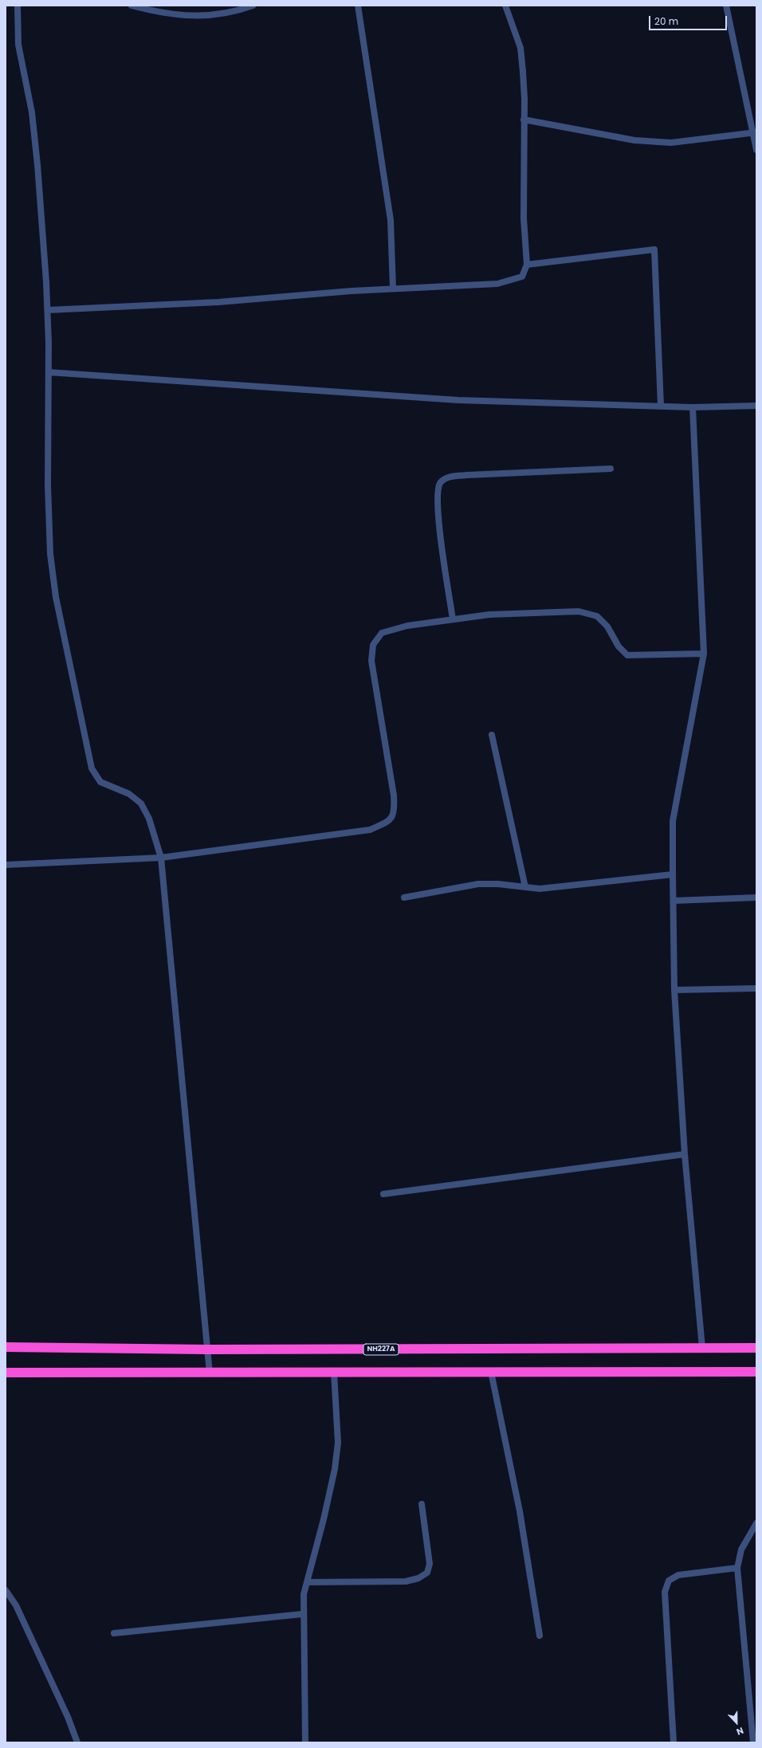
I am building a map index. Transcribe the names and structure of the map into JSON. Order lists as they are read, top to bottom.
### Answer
{
  "streets": {
    "highway": ["NH227A"]
  },
  "scale_bar": "20 m",
  "north": "bottom"
}
